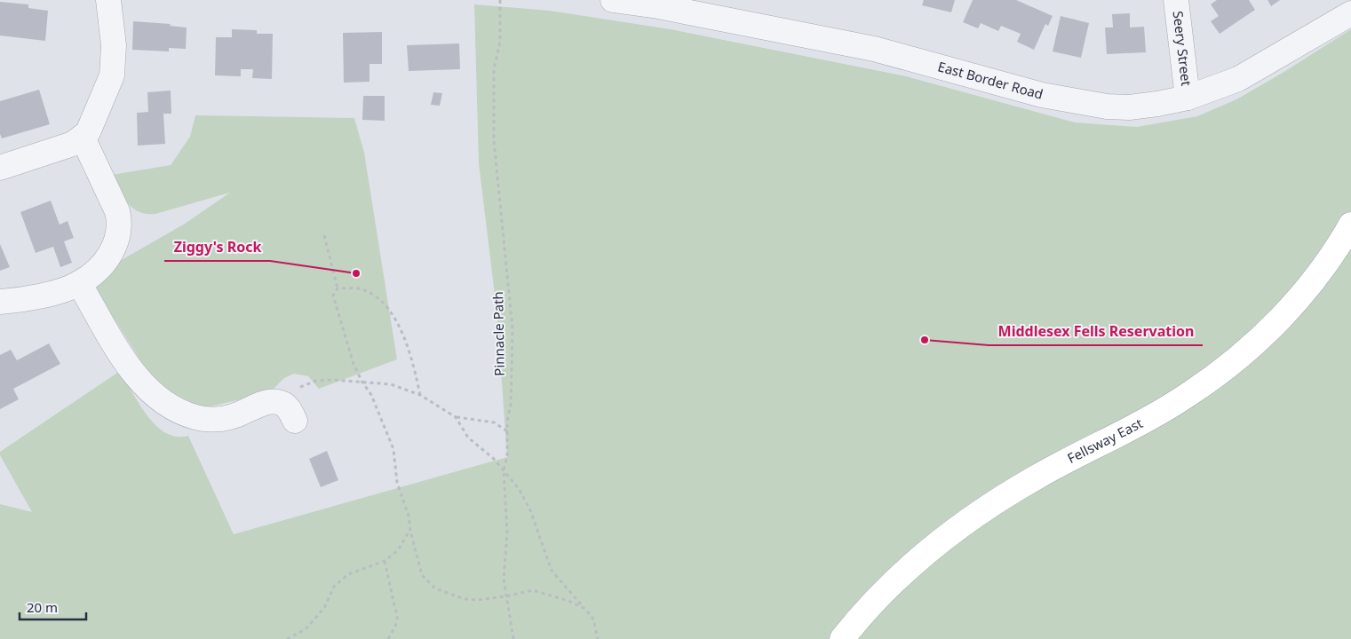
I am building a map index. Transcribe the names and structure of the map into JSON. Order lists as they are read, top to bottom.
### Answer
{
  "streets": {
    "main road": ["Fellsway East"],
    "street": ["Seery Street", "East Border Road"],
    "path": ["Pinnacle Path"]
  },
  "crossings": [
    ["Seery Street", "East Border Road"]
  ],
  "places": ["Ziggy's Rock", "Middlesex Fells Reservation"],
  "scale_bar": "20 m"
}
